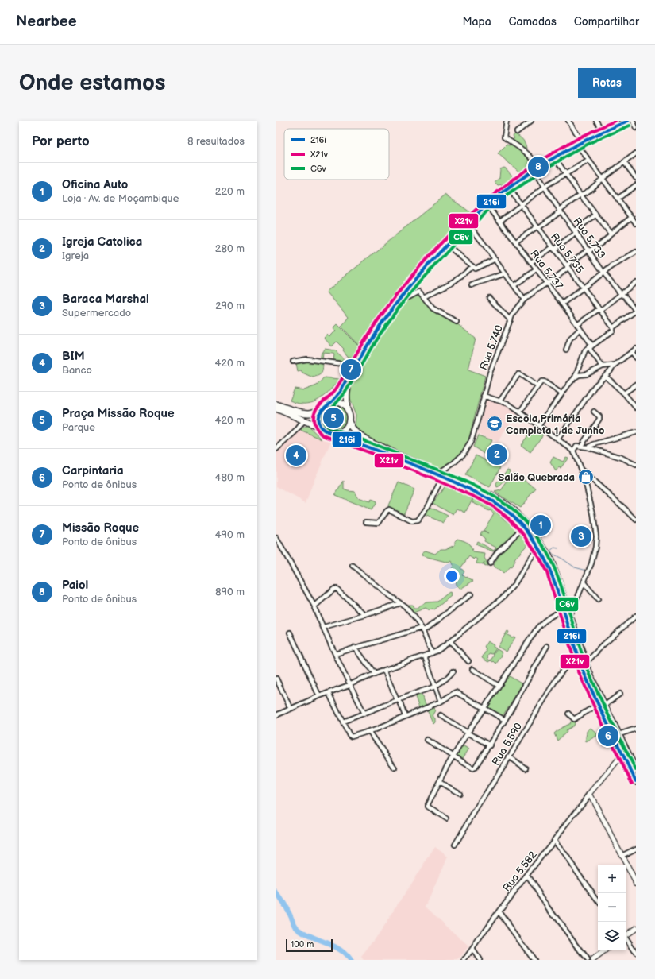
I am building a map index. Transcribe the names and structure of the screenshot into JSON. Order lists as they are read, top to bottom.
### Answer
{
  "streets": {
    "street": [
      "Rua 5.733",
      "Rua 5.735",
      "Rua 5.737",
      "Rua 5.740",
      "Rua 5.590",
      "Rua 5.582"
    ]
  },
  "crossings": [
    ["Rua 5.733", "Rua 5.740"],
    ["Rua 5.735", "Rua 5.740"],
    ["Rua 5.737", "Rua 5.740"]
  ],
  "places": {
    "school or university": ["Escola Primária Completa 1 de Junho"],
    "shop": ["Salão Quebrada"]
  },
  "lines": ["transit line 216i", "transit line X21v", "transit line C6v"],
  "legend": ["216i", "X21v", "C6v"],
  "scale_bar": "100 m",
  "page": {
    "header": "Nearbee",
    "nav": ["Mapa", "Camadas", "Compartilhar"],
    "buttons": "Rotas",
    "title": "Onde estamos",
    "heading": ["Por perto", "8 resultados"],
    "pins": [
      "8",
      "7",
      "5",
      "2",
      "4",
      "1",
      "3",
      "6"
    ],
    "list": [
      {
        "mark": "1",
        "name": "Oficina Auto",
        "note": "Loja · Av. de Moçambique",
        "value": "220 m"
      },
      {
        "mark": "2",
        "name": "Igreja Catolica",
        "note": "Igreja",
        "value": "280 m"
      },
      {
        "mark": "3",
        "name": "Baraca Marshal",
        "note": "Supermercado",
        "value": "290 m"
      },
      {
        "mark": "4",
        "name": "BIM",
        "note": "Banco",
        "value": "420 m"
      },
      {
        "mark": "5",
        "name": "Praça Missão Roque",
        "note": "Parque",
        "value": "420 m"
      },
      {
        "mark": "6",
        "name": "Carpintaria",
        "note": "Ponto de ônibus",
        "value": "480 m"
      },
      {
        "mark": "7",
        "name": "Missão Roque",
        "note": "Ponto de ônibus",
        "value": "490 m"
      },
      {
        "mark": "8",
        "name": "Paiol",
        "note": "Ponto de ônibus",
        "value": "890 m"
      }
    ],
    "map_buttons": ["+", "−"],
    "scale": "100 m"
  }
}
